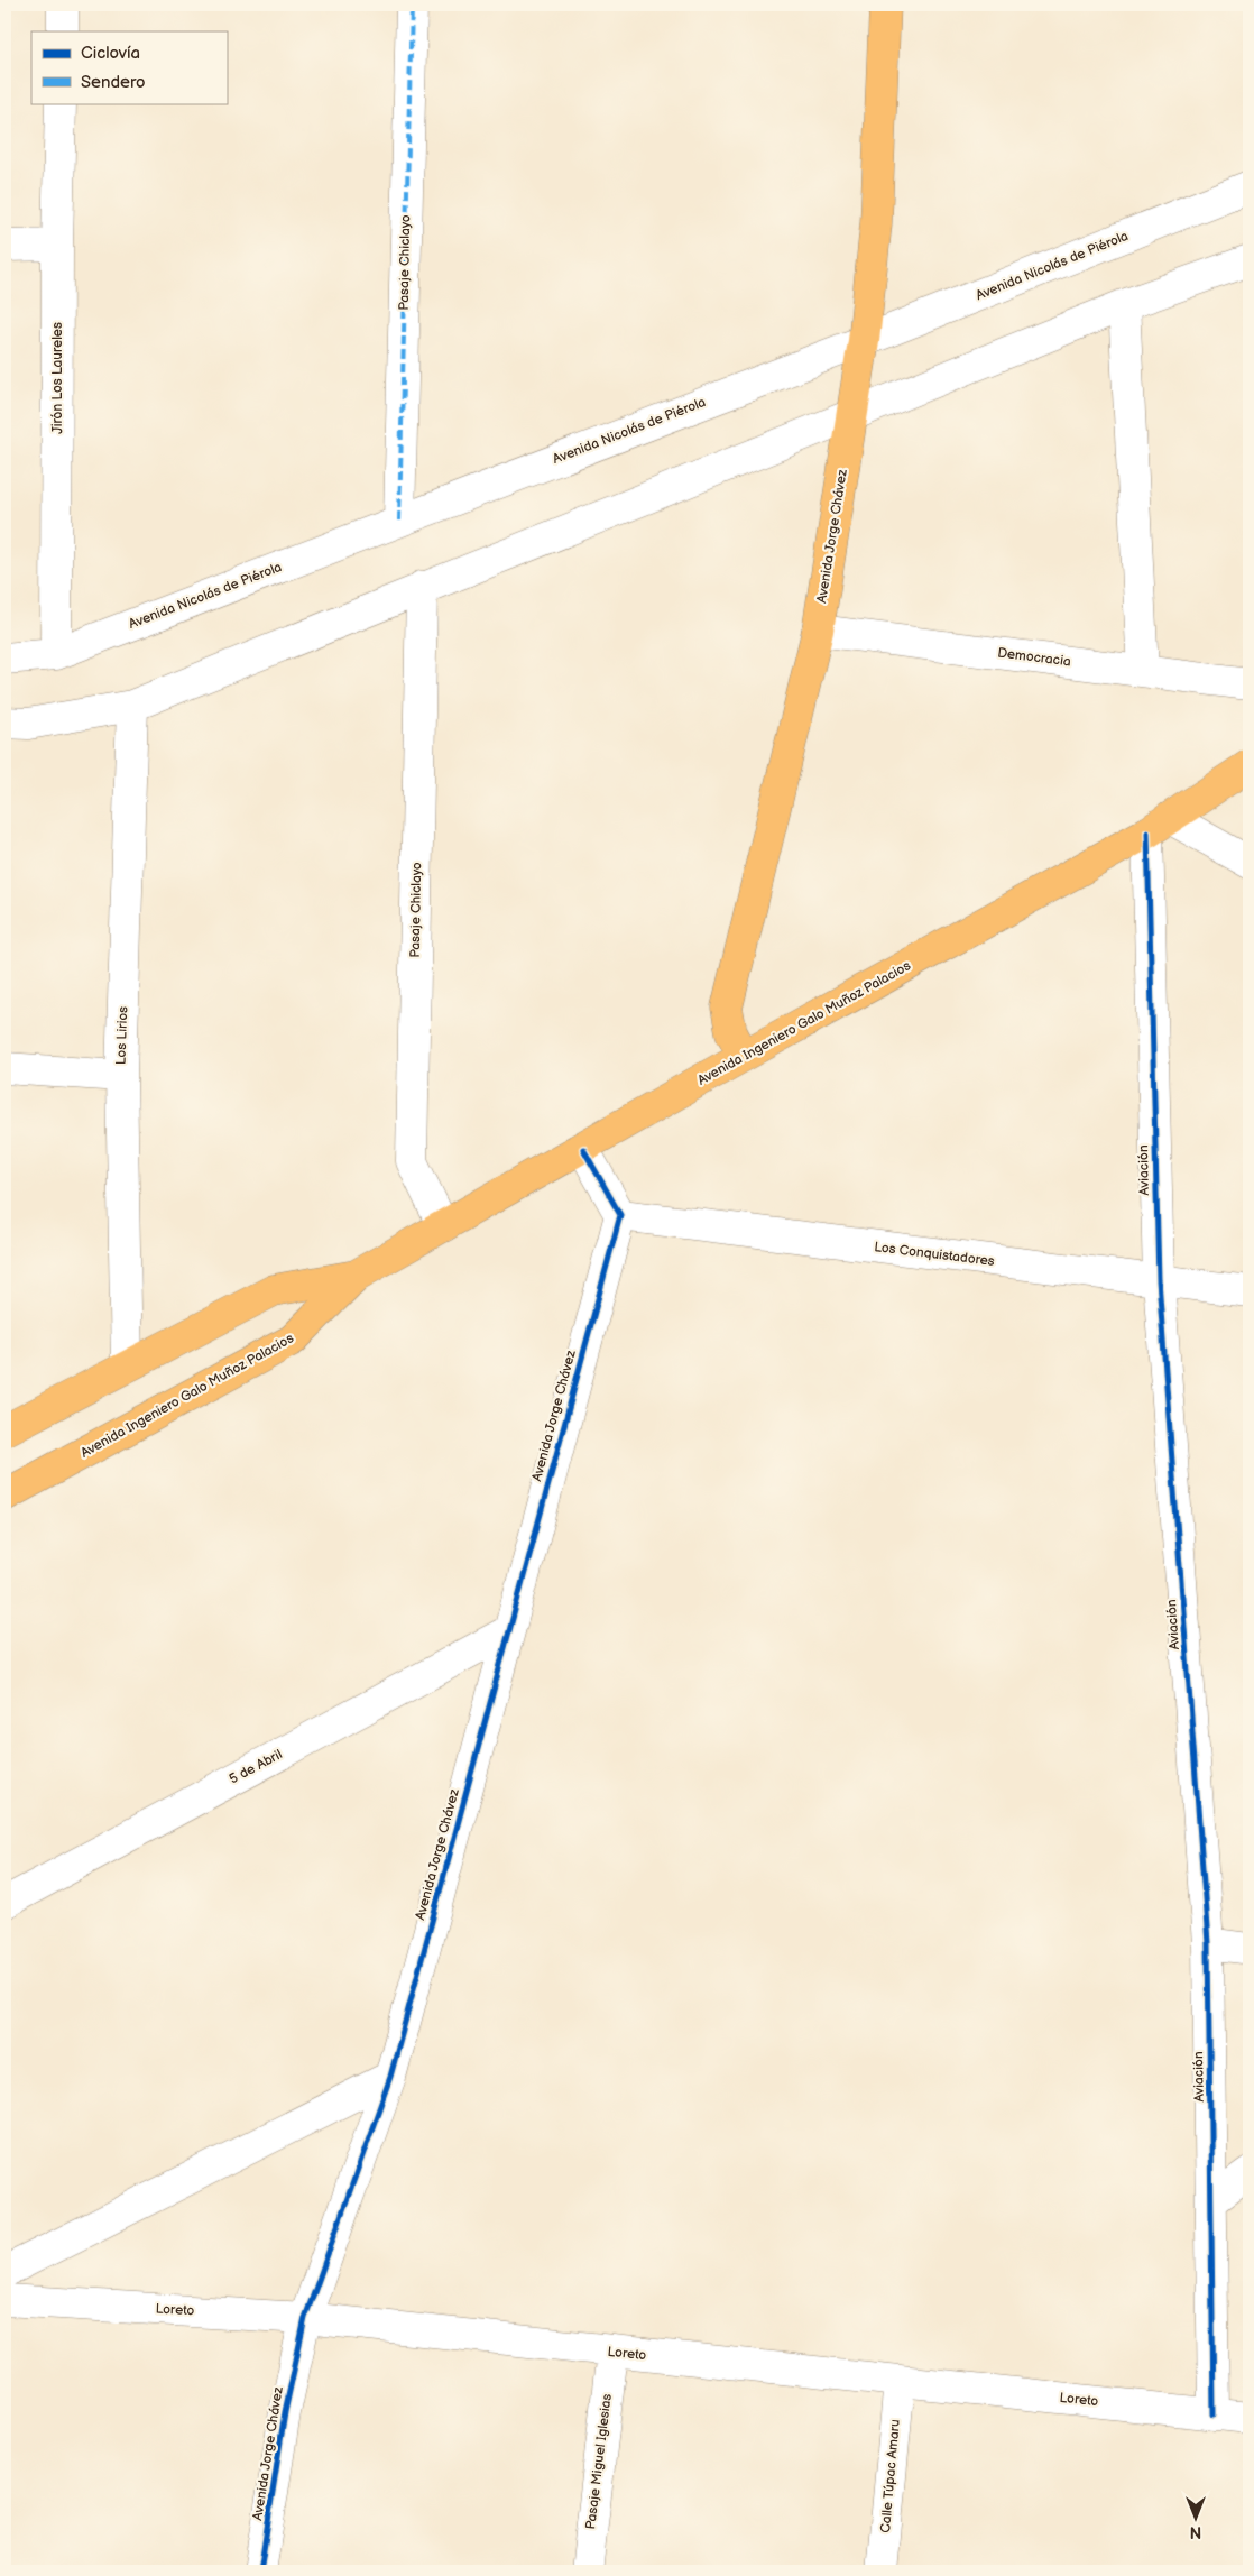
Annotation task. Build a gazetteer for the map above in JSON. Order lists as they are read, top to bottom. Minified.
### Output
{"streets":{"main road":["Avenida Jorge Chávez","Avenida Ingeniero Galo Muñoz Palacios"],"street":["Pasaje Chiclayo","Avenida Nicolás de Piérola","Jirón Los Laureles","Democracia","Los Lirios","Aviación","Los Conquistadores","5 de Abril","Loreto","Pasaje Miguel Iglesias","Calle Túpac Amaru"]},"crossings":[["Pasaje Chiclayo","Avenida Nicolás de Piérola"],["Pasaje Chiclayo","Avenida Ingeniero Galo Muñoz Palacios"],["Avenida Nicolás de Piérola","Jirón Los Laureles"],["Avenida Nicolás de Piérola","Avenida Jorge Chávez"],["Avenida Jorge Chávez","Democracia"],["Avenida Jorge Chávez","Avenida Ingeniero Galo Muñoz Palacios"],["Avenida Jorge Chávez","Los Conquistadores"],["Avenida Jorge Chávez","5 de Abril"],["Avenida Jorge Chávez","Loreto"],["Avenida Ingeniero Galo Muñoz Palacios","Los Lirios"],["Avenida Ingeniero Galo Muñoz Palacios","Aviación"],["Aviación","Los Conquistadores"],["Aviación","Loreto"],["Loreto","Pasaje Miguel Iglesias"],["Loreto","Calle Túpac Amaru"]],"legend":["Ciclovía","Sendero"],"north":"bottom"}
